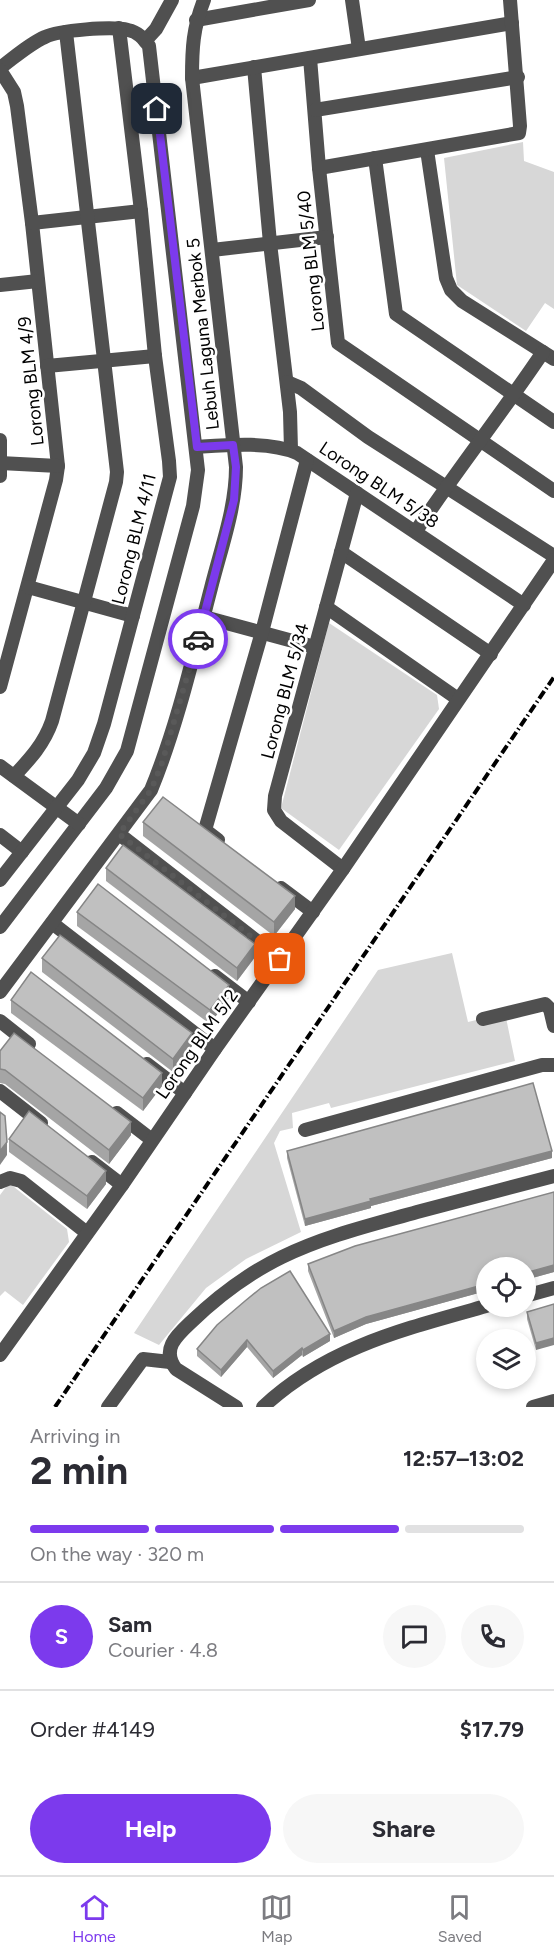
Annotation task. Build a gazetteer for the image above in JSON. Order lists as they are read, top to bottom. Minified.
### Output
{"streets":{"street":["Lorong BLM 5/40","Lebuh Laguna Merbok 5","Lorong BLM 4/9","Lorong BLM 5/38","Lorong BLM 4/11","Lorong BLM 5/34","Lorong BLM 5/2"]},"crossings":[["Lebuh Laguna Merbok 5","Lorong BLM 5/38"],["Lorong BLM 5/38","Lorong BLM 5/34"],["Lorong BLM 5/38","Lorong BLM 5/2"],["Lorong BLM 5/34","Lorong BLM 5/2"]],"page":{"heading":["2 min","Arriving in","12:57–13:02"],"panel":["Sam","Courier · 4.8","Order #4149","$17.79"],"bar":"On the way · 320 m","round":"S","buttons":["Help","Share"],"tabs":["Home","Map","Saved"]}}
